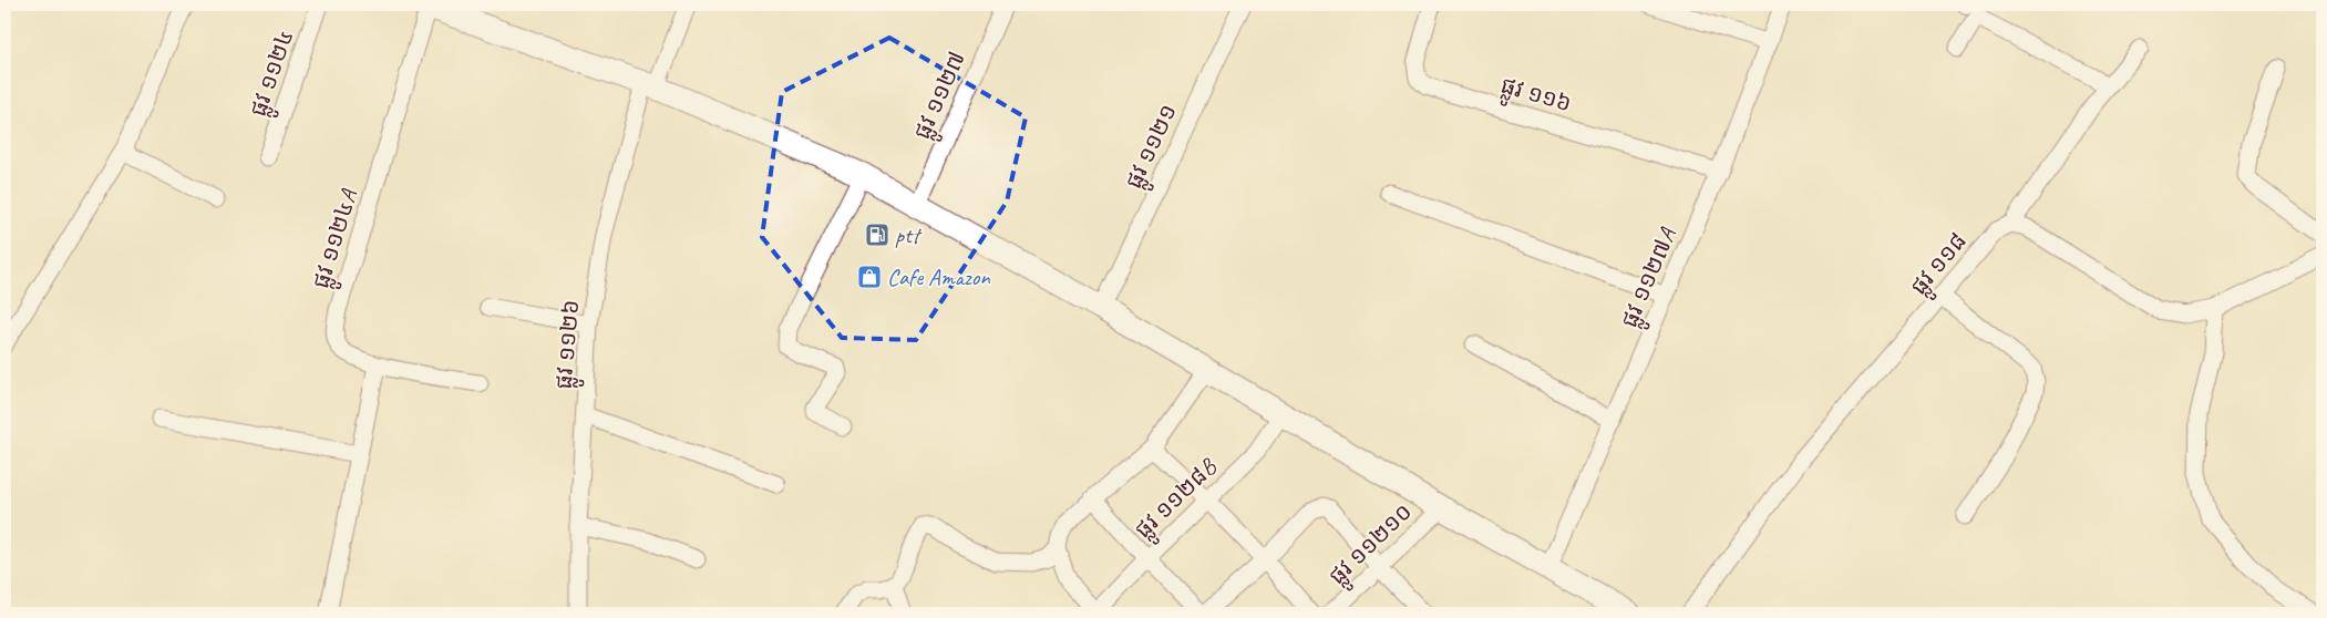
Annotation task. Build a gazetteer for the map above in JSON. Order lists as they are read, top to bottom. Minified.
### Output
{"streets":{"street":["ផ្លូវ ១១២៤","ផ្លូវ ១១៦","ផ្លូវ ១១២៧","ផ្លូវ ១១២១","ផ្លូវ ១១២៤A","ផ្លូវ ១១៨","ផ្លូវ ១១២៧A","ផ្លូវ ១១២៦","ផ្លូវ ១១២៨B","ផ្លូវ ១១២១០"]},"crossings":[["ផ្លូវ ១១៦","ផ្លូវ ១១២៧A"]],"places":{"fuel station":["ptt"],"shop":["Cafe Amazon"]}}
